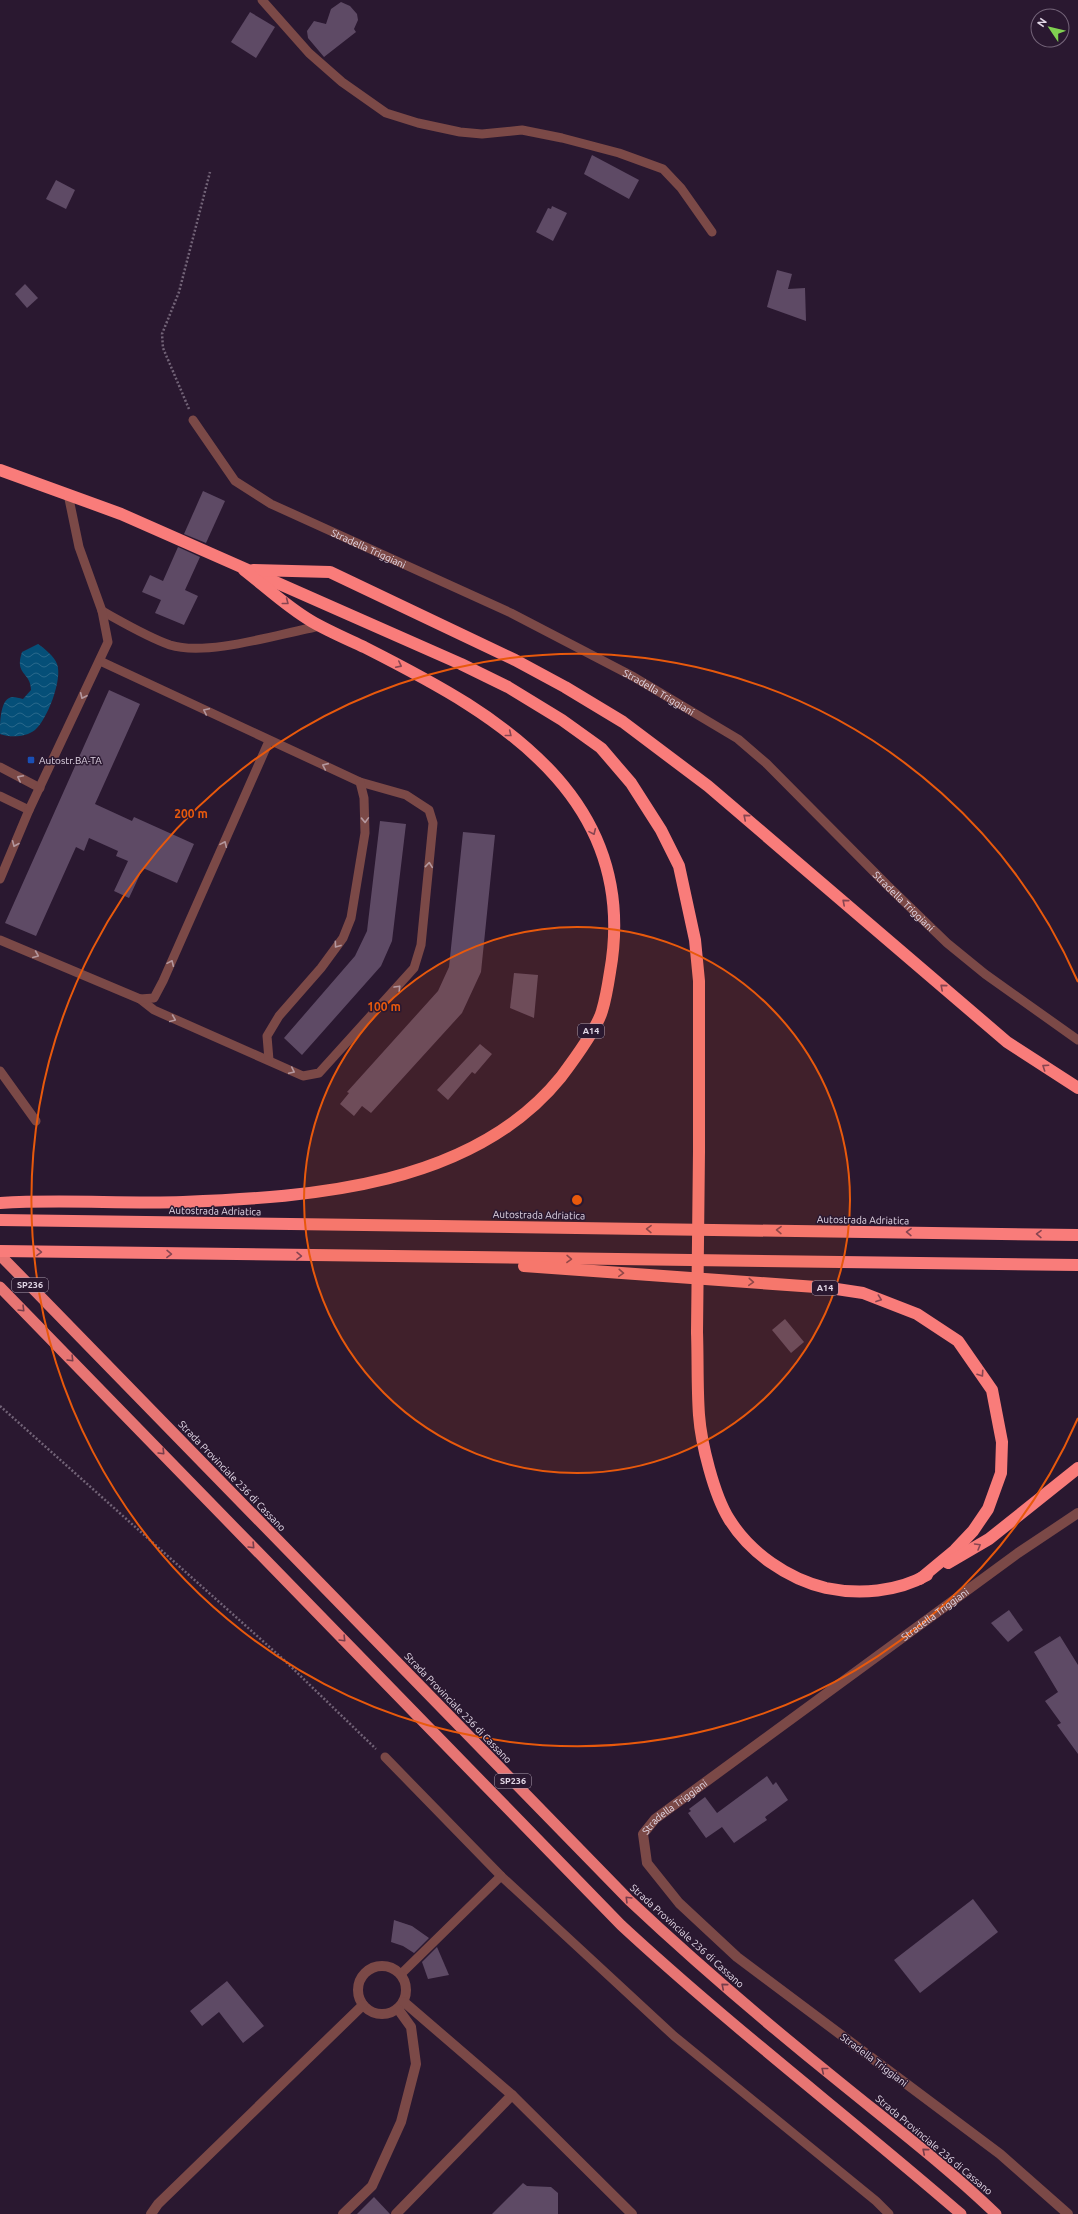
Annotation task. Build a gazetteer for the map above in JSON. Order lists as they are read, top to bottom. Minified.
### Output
{"streets":{"highway":["A14","Autostrada Adriatica","SP236","Strada Provinciale 236 di Cassano"],"street":["Stradella Triggiani"]},"places":{"transit":["Autostr.BA-TA"]},"north":"top left","rings":["200 m","100 m"]}
